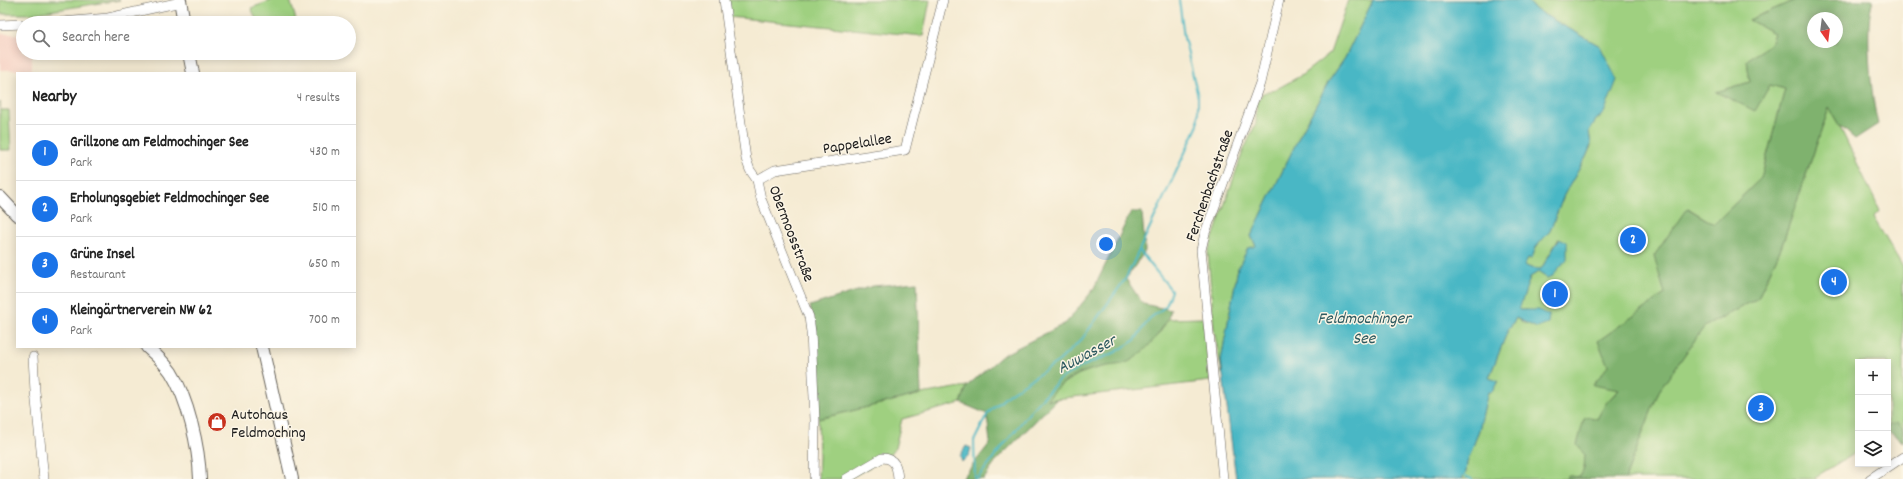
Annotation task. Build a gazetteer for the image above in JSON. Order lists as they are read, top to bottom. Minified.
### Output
{"streets":{"street":["Pappelallee","Ferchenbachstraße","Obermoosstraße"]},"crossings":[["Pappelallee","Obermoosstraße"]],"water":["Feldmochinger See","Auwasser"],"places":{"shop":["Autohaus Feldmoching"]},"north":"bottom","page":{"search":"Search here","heading":["Nearby","4 results"],"list":[{"mark":"1","name":"Grillzone am Feldmochinger See","note":"Park","value":"430 m"},{"mark":"2","name":"Erholungsgebiet Feldmochinger See","note":"Park","value":"510 m"},{"mark":"3","name":"Grüne Insel","note":"Restaurant","value":"650 m"},{"mark":"4","name":"Kleingärtnerverein NW 62","note":"Park","value":"700 m"}],"pins":["2","4","1","3"],"map_buttons":["+","−"]}}
